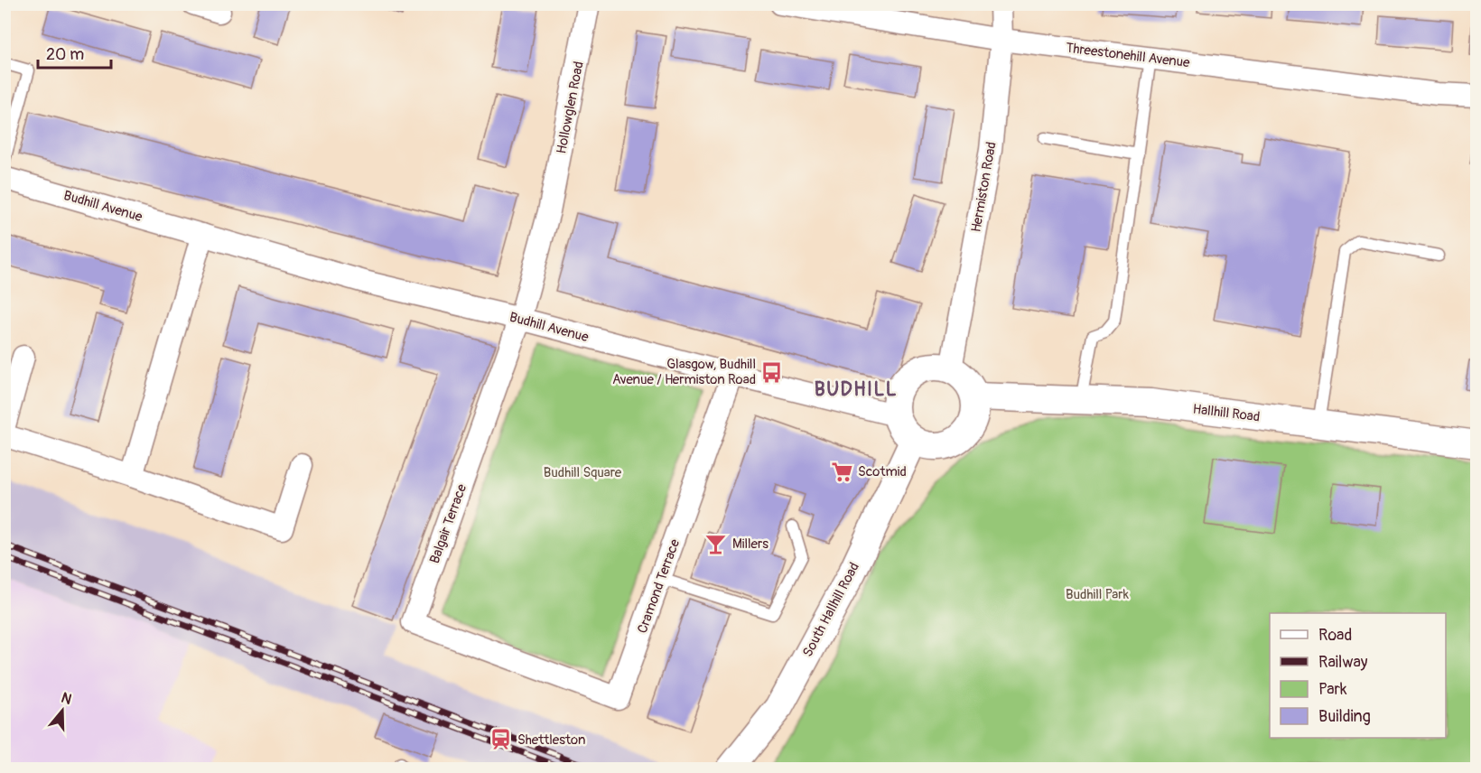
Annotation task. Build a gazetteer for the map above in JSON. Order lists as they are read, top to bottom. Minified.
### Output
{"streets":{"street":["Threestonehill Avenue","Hollowglen Road","Hermiston Road","Budhill Avenue","Hallhill Road","Balgair Terrace","Cramond Terrace","South Hallhill Road"]},"crossings":[["Threestonehill Avenue","Hermiston Road"],["Hollowglen Road","Budhill Avenue"],["Hollowglen Road","Balgair Terrace"],["Hermiston Road","Budhill Avenue"],["Hermiston Road","Hallhill Road"],["Hermiston Road","South Hallhill Road"],["Budhill Avenue","Hallhill Road"],["Budhill Avenue","Balgair Terrace"],["Budhill Avenue","Cramond Terrace"],["Budhill Avenue","South Hallhill Road"],["Hallhill Road","South Hallhill Road"],["Balgair Terrace","Cramond Terrace"]],"districts":["BUDHILL"],"parks":["Budhill Square","Budhill Park"],"places":{"bus stop":["Glasgow, Budhill Avenue / Hermiston Road"],"supermarket":["Scotmid"],"bar":["Millers"],"station":["Shettleston"]},"legend":["Road","Railway","Park","Building"],"scale_bar":"20 m","north":"top"}
